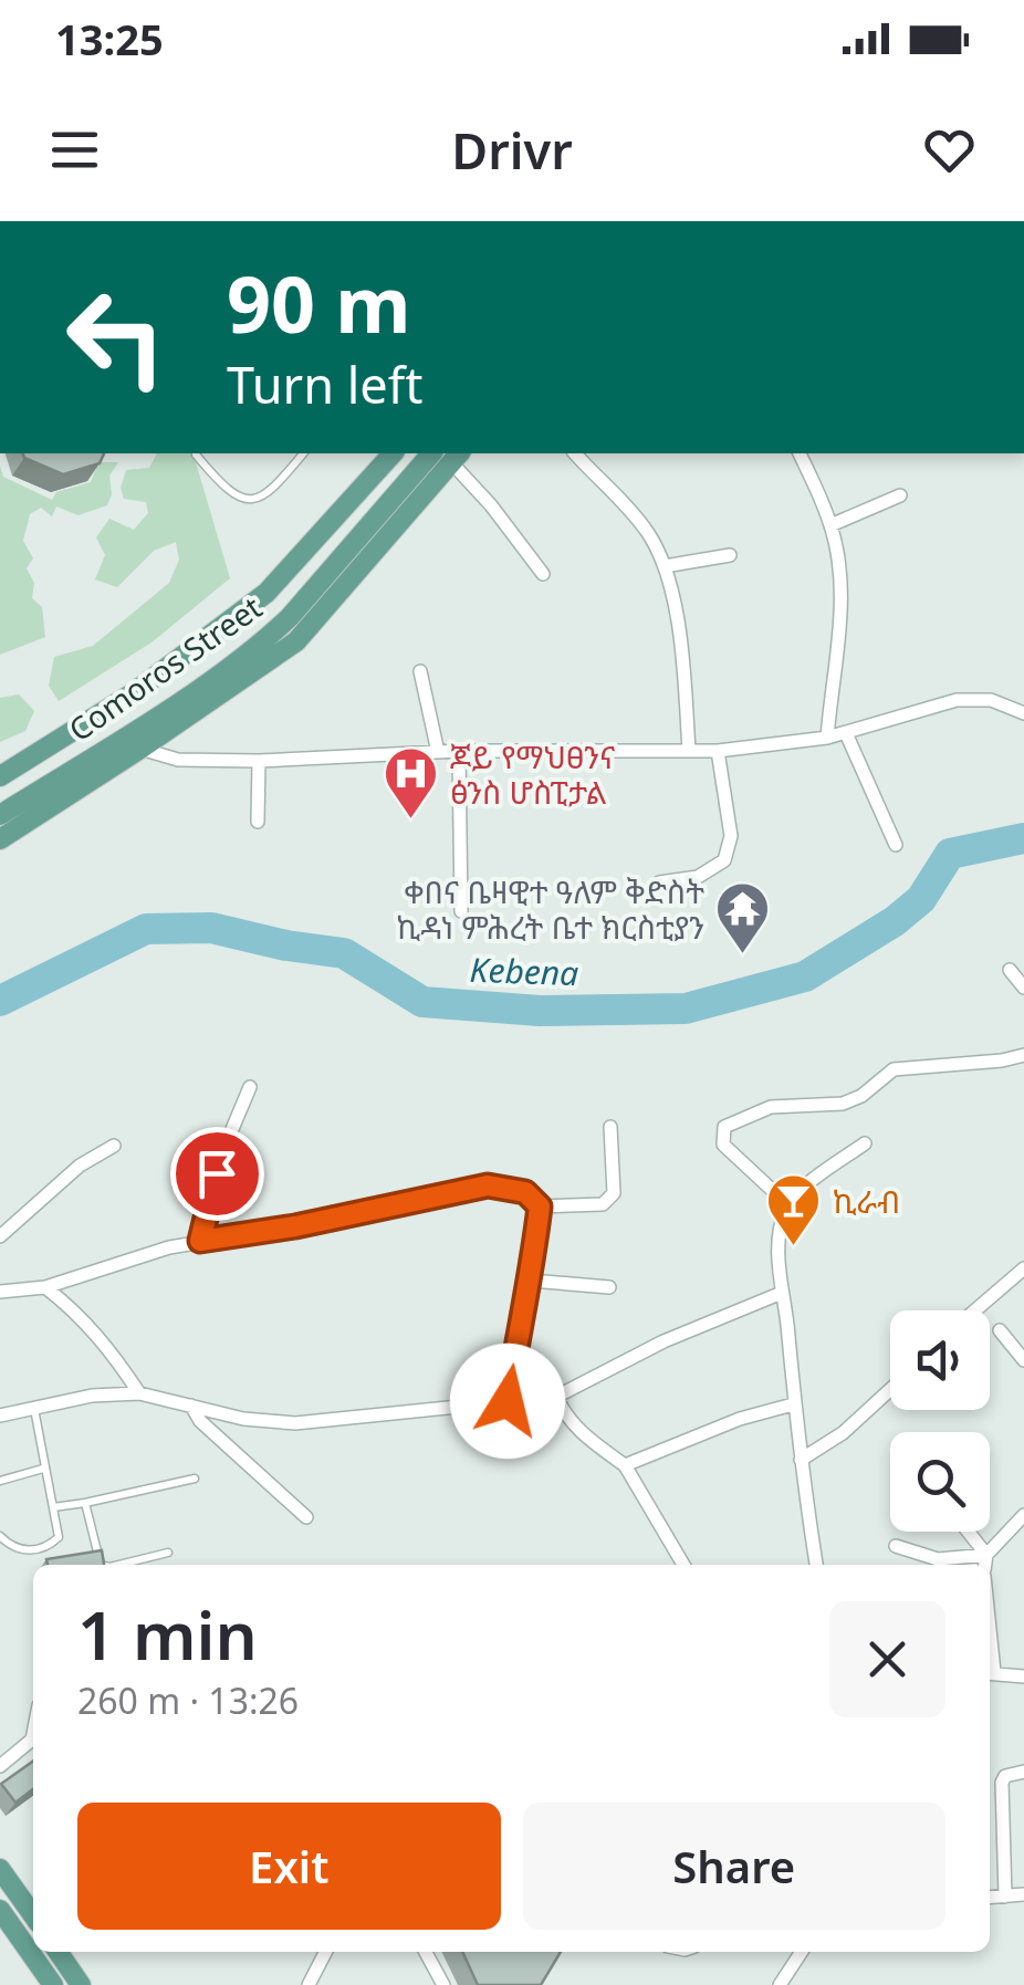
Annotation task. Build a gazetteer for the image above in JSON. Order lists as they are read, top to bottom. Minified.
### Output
{"streets":{"main road":["Comoros Street"]},"water":["Kebena"],"places":{"hospital":["ጆይ የማህፀንና ፅንስ ሆስፒታል"],"temple":["ቀበና ቤዛዊተ ዓለም ቅድስት ኪዳነ ምሕረት ቤተ ክርስቲያን"],"bar":["ኪራብ"]},"page":{"status":"13:25","header":"Drivr","turn":["90 m","Turn left"],"heading":["1 min","260 m · 13:26"],"buttons":["Exit","Share"]}}
